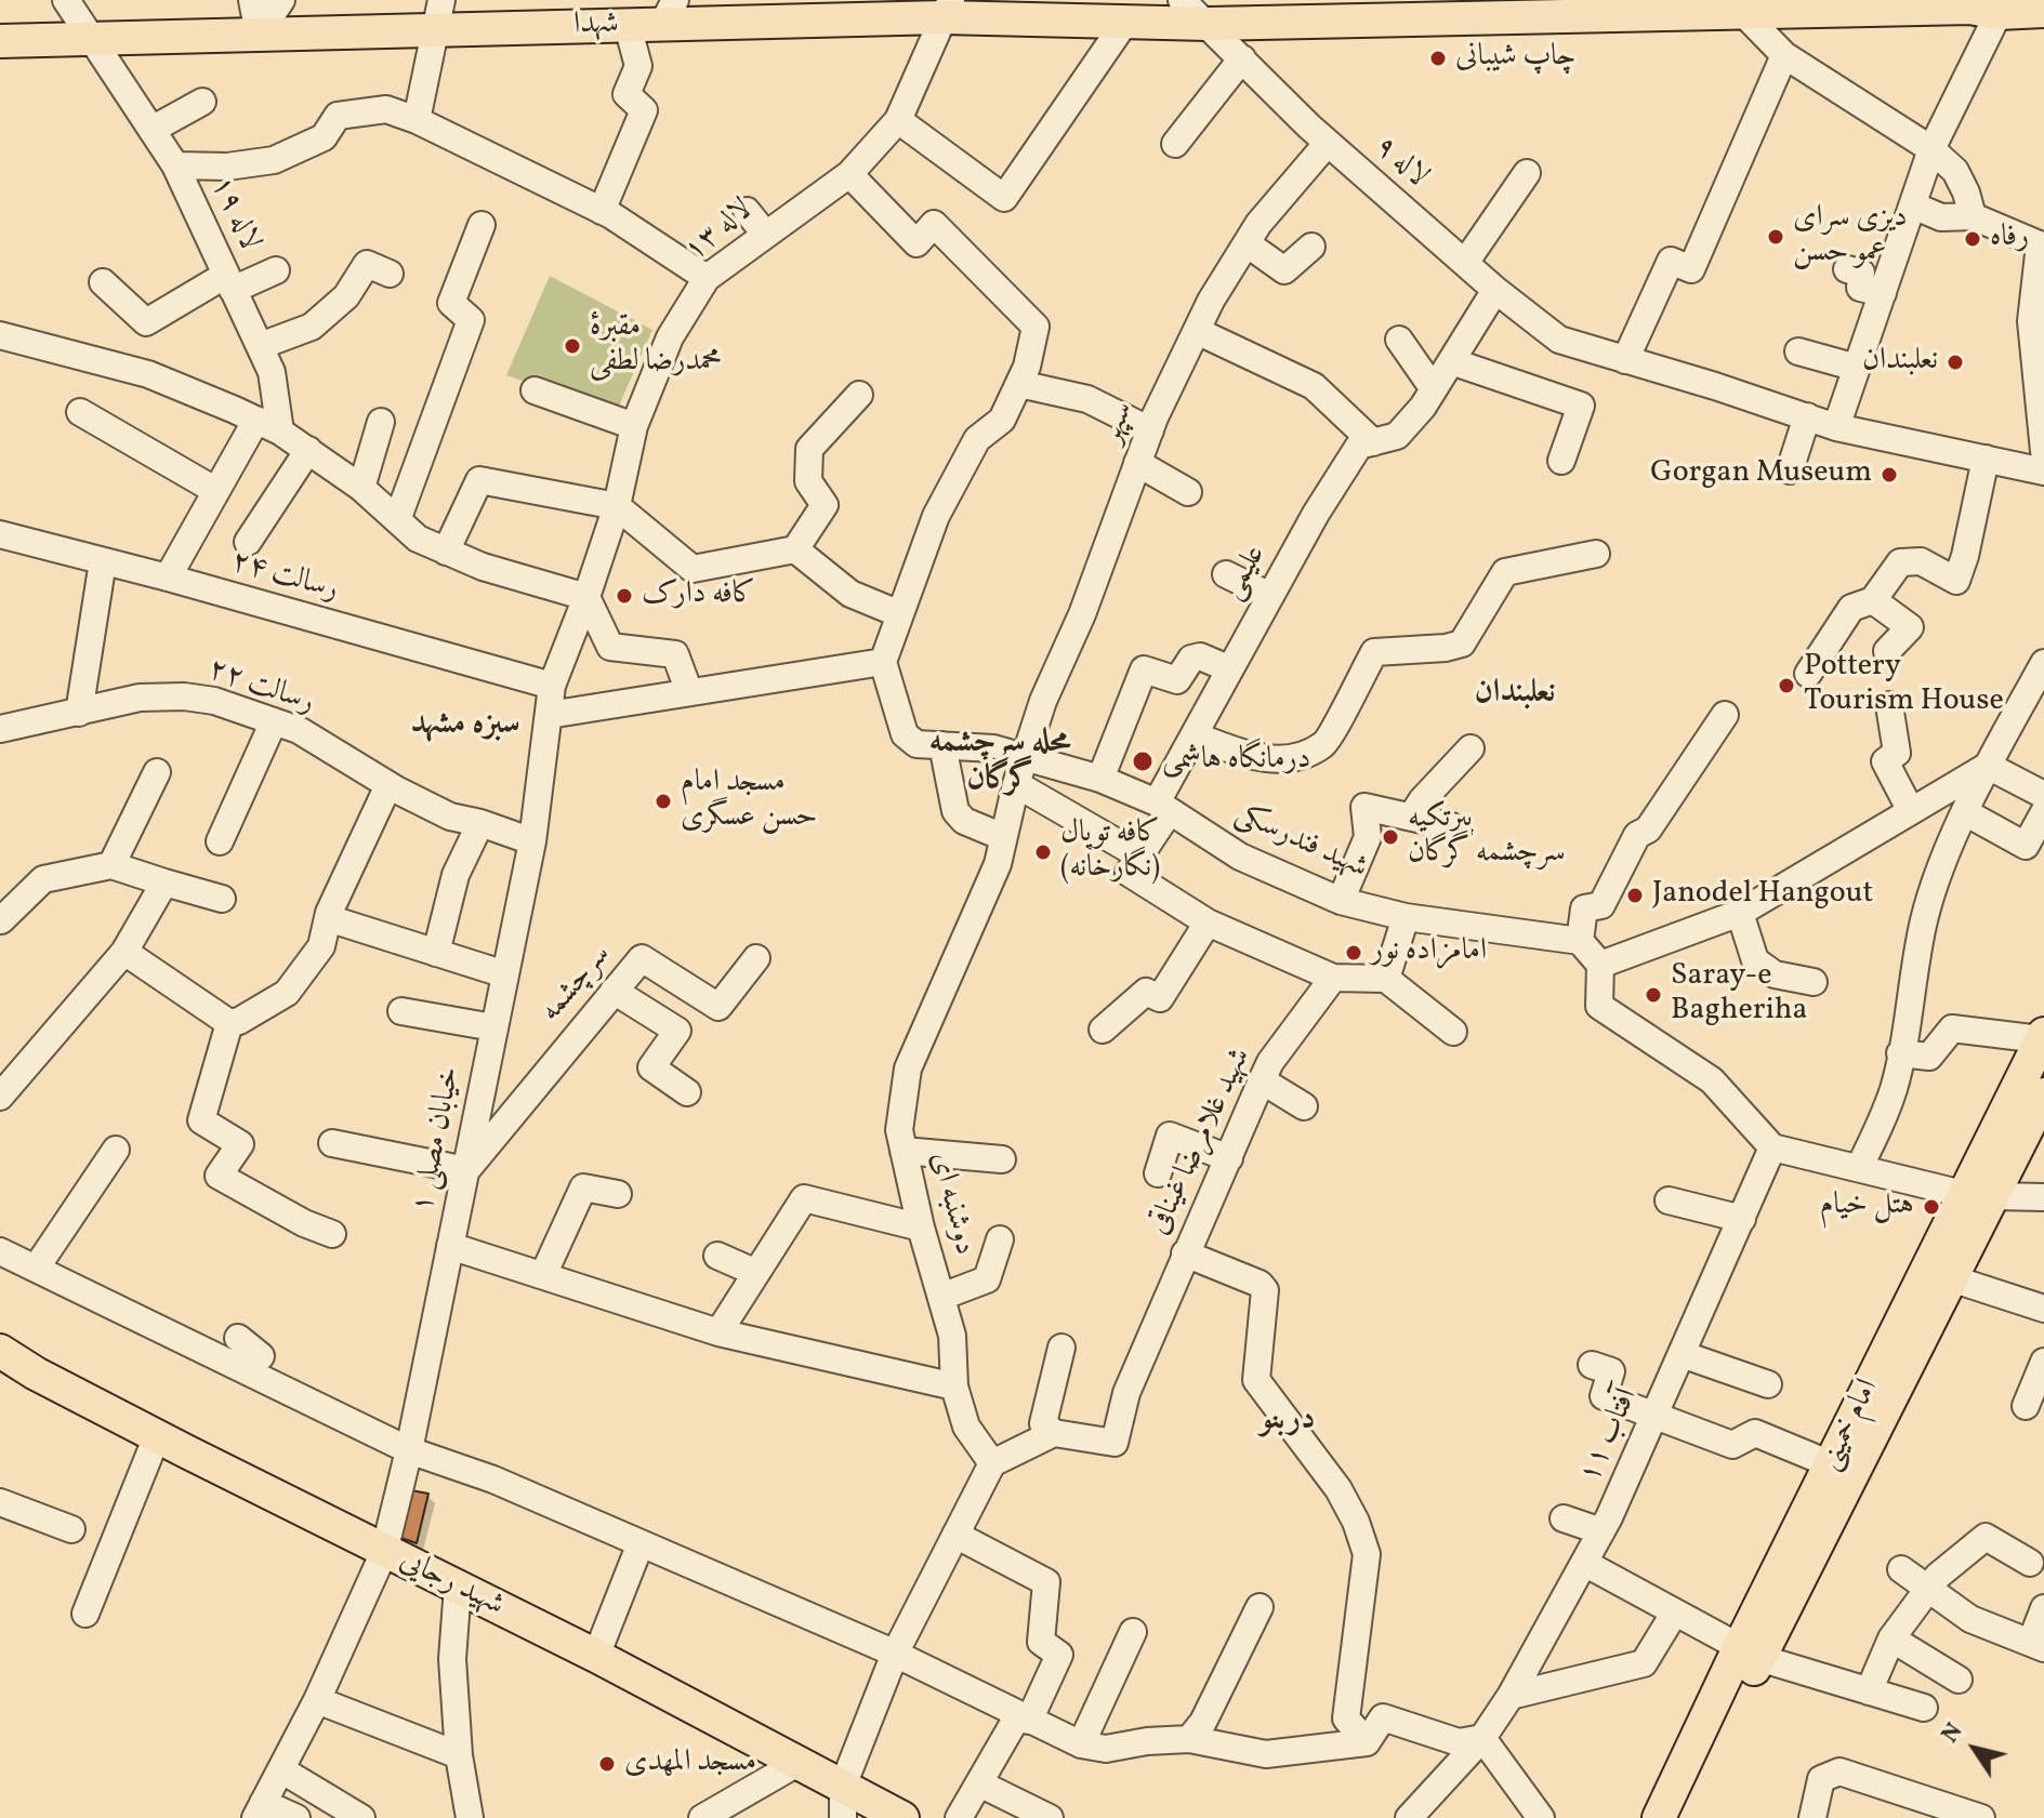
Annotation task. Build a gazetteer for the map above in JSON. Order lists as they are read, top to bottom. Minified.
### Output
{"streets":{"main road":["شهدا","امام خمینی","شهید رجایی"],"street":["۹ لاله","۱۹ لاله","لاله ۱۳","سپهر","علیمی","۲۴ رسالت","۲۲ رسالت","شهید فندرسکی","سرچشمه","خیابان مصلی ۱","شهید غلامرضا غیناقی","دوشنبه ای","آفتاب ۱۱"]},"crossings":[["شهدا","۹ لاله"],["شهدا","۱۹ لاله"],["شهدا","لاله ۱۳"],["۹ لاله","سپهر"],["۹ لاله","علیمی"],["لاله ۱۳","۲۴ رسالت"],["لاله ۱۳","خیابان مصلی ۱"],["سپهر","شهید فندرسکی"],["سپهر","دوشنبه ای"],["علیمی","شهید فندرسکی"],["۲۲ رسالت","خیابان مصلی ۱"],["شهید فندرسکی","دوشنبه ای"],["سرچشمه","خیابان مصلی ۱"],["خیابان مصلی ۱","شهید رجایی"]],"districts":["نعلبندان","سبزه مشهد","محله سرچشمه گرگان","دربنو"],"places":["چاپ شیبانی","دیزی سرای عمو حسن","رفاه","مقبرهٔ محمدرضا لطفی","نعلبندان","Gorgan Museum","کافه دارک","Pottery Tourism House","درمانگاه هاشمی","مسجد امام حسن عسگری","پیرتکیه سرچشمه گرگان","کافه توپال (نگارخانه)","Janodel Hangout","امامزاده نور","Saray-e Bagheriha","هتل خیام","مسجد المهدی"],"north":"top left"}
